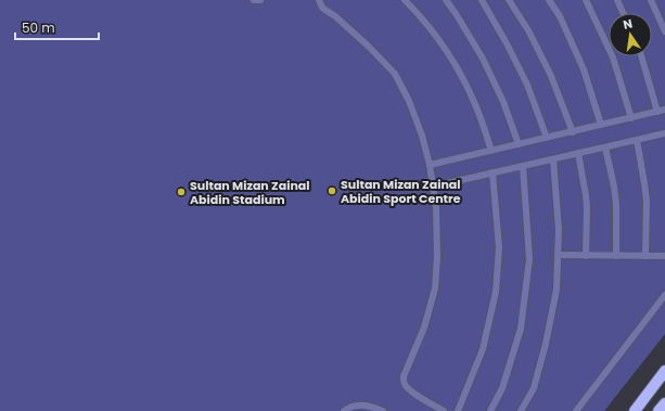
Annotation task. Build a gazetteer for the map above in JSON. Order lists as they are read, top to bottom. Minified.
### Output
{"places":["Sultan Mizan Zainal Abidin Sport Centre","Sultan Mizan Zainal Abidin Stadium"],"scale_bar":"50 m","north":"top"}
